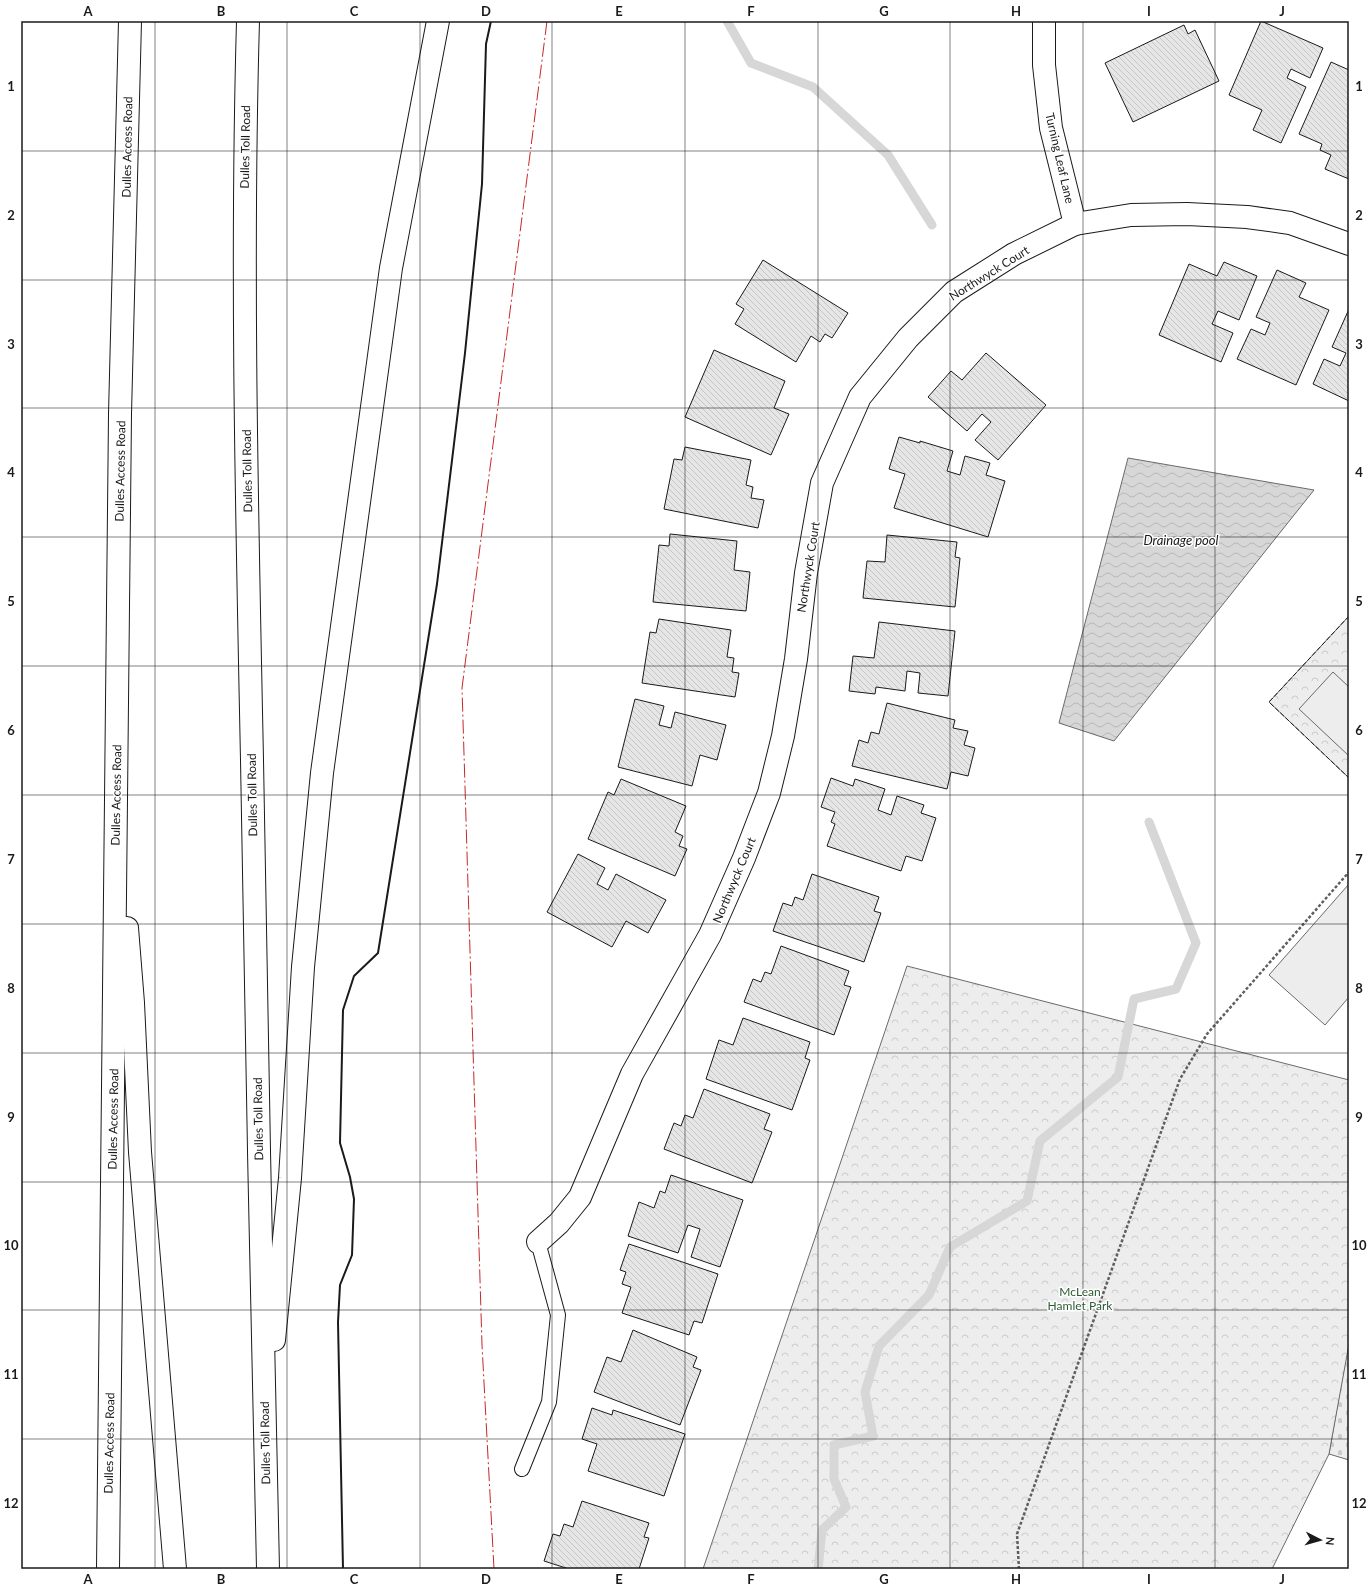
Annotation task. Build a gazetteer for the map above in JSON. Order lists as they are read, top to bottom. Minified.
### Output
{"streets":{"main road":["Dulles Access Road","Dulles Toll Road","Turning Leaf Lane","Northwyck Court"]},"crossings":[["Turning Leaf Lane","Northwyck Court"]],"water":["Drainage pool"],"parks":["McLean Hamlet Park"],"north":"right","grid":{"columns":["A","B","C","D","E","F","G","H","I","J"],"rows":["1","2","3","4","5","6","7","8","9","10","11","12"]}}
